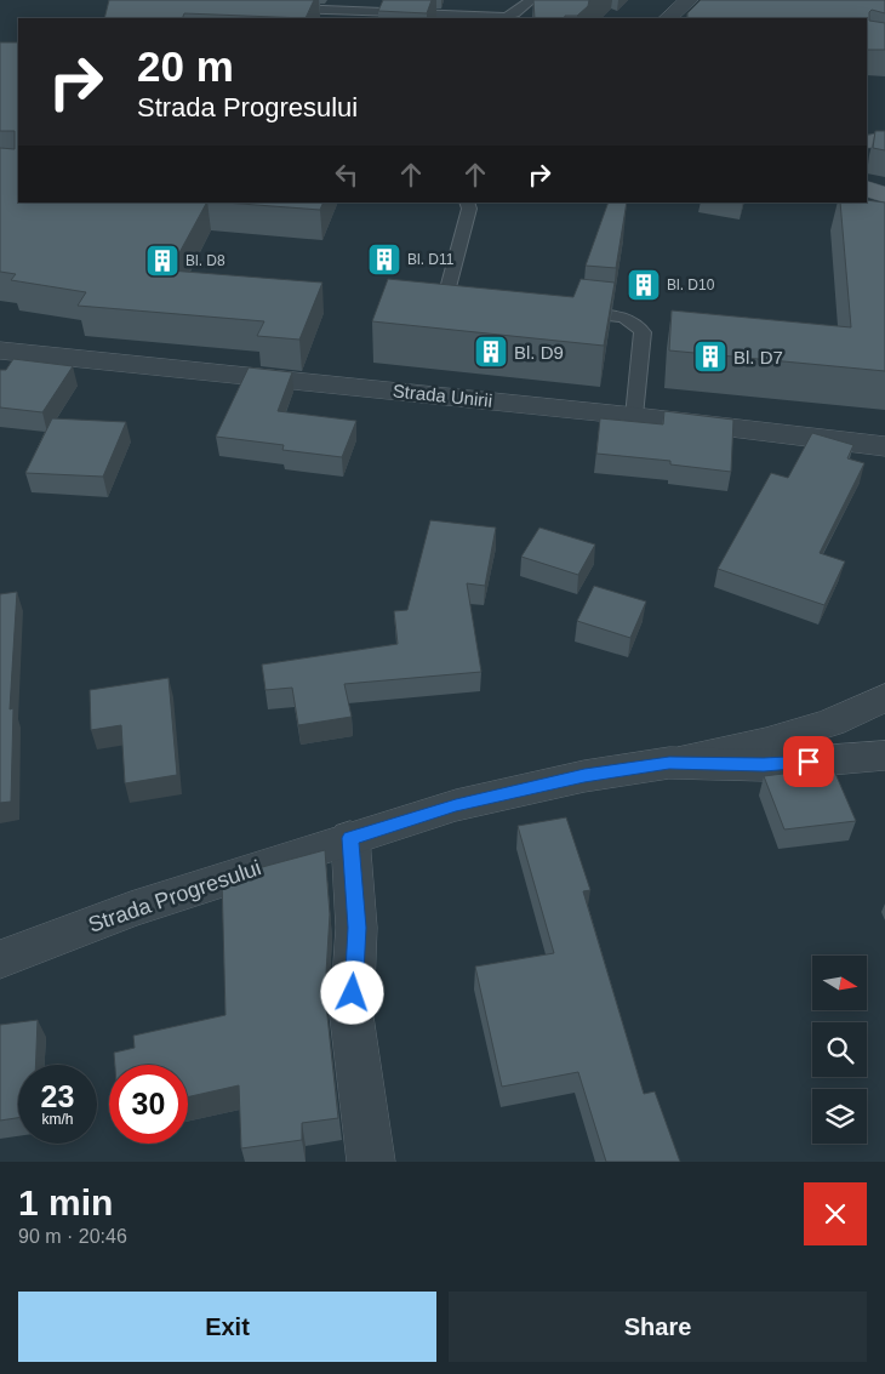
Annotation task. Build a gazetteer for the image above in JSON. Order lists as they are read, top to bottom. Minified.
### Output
{"streets":{"street":["Strada Unirii","Strada Progresului"]},"places":{"building":["Bl. D11","Bl. D8","Bl. D10","Bl. D9","Bl. D7"]},"north":"right","page":{"turn":["20 m","Strada Progresului"],"speed":"23 km/h","limit":"30","heading":["1 min","90 m · 20:46"],"buttons":["Exit","Share"]}}
